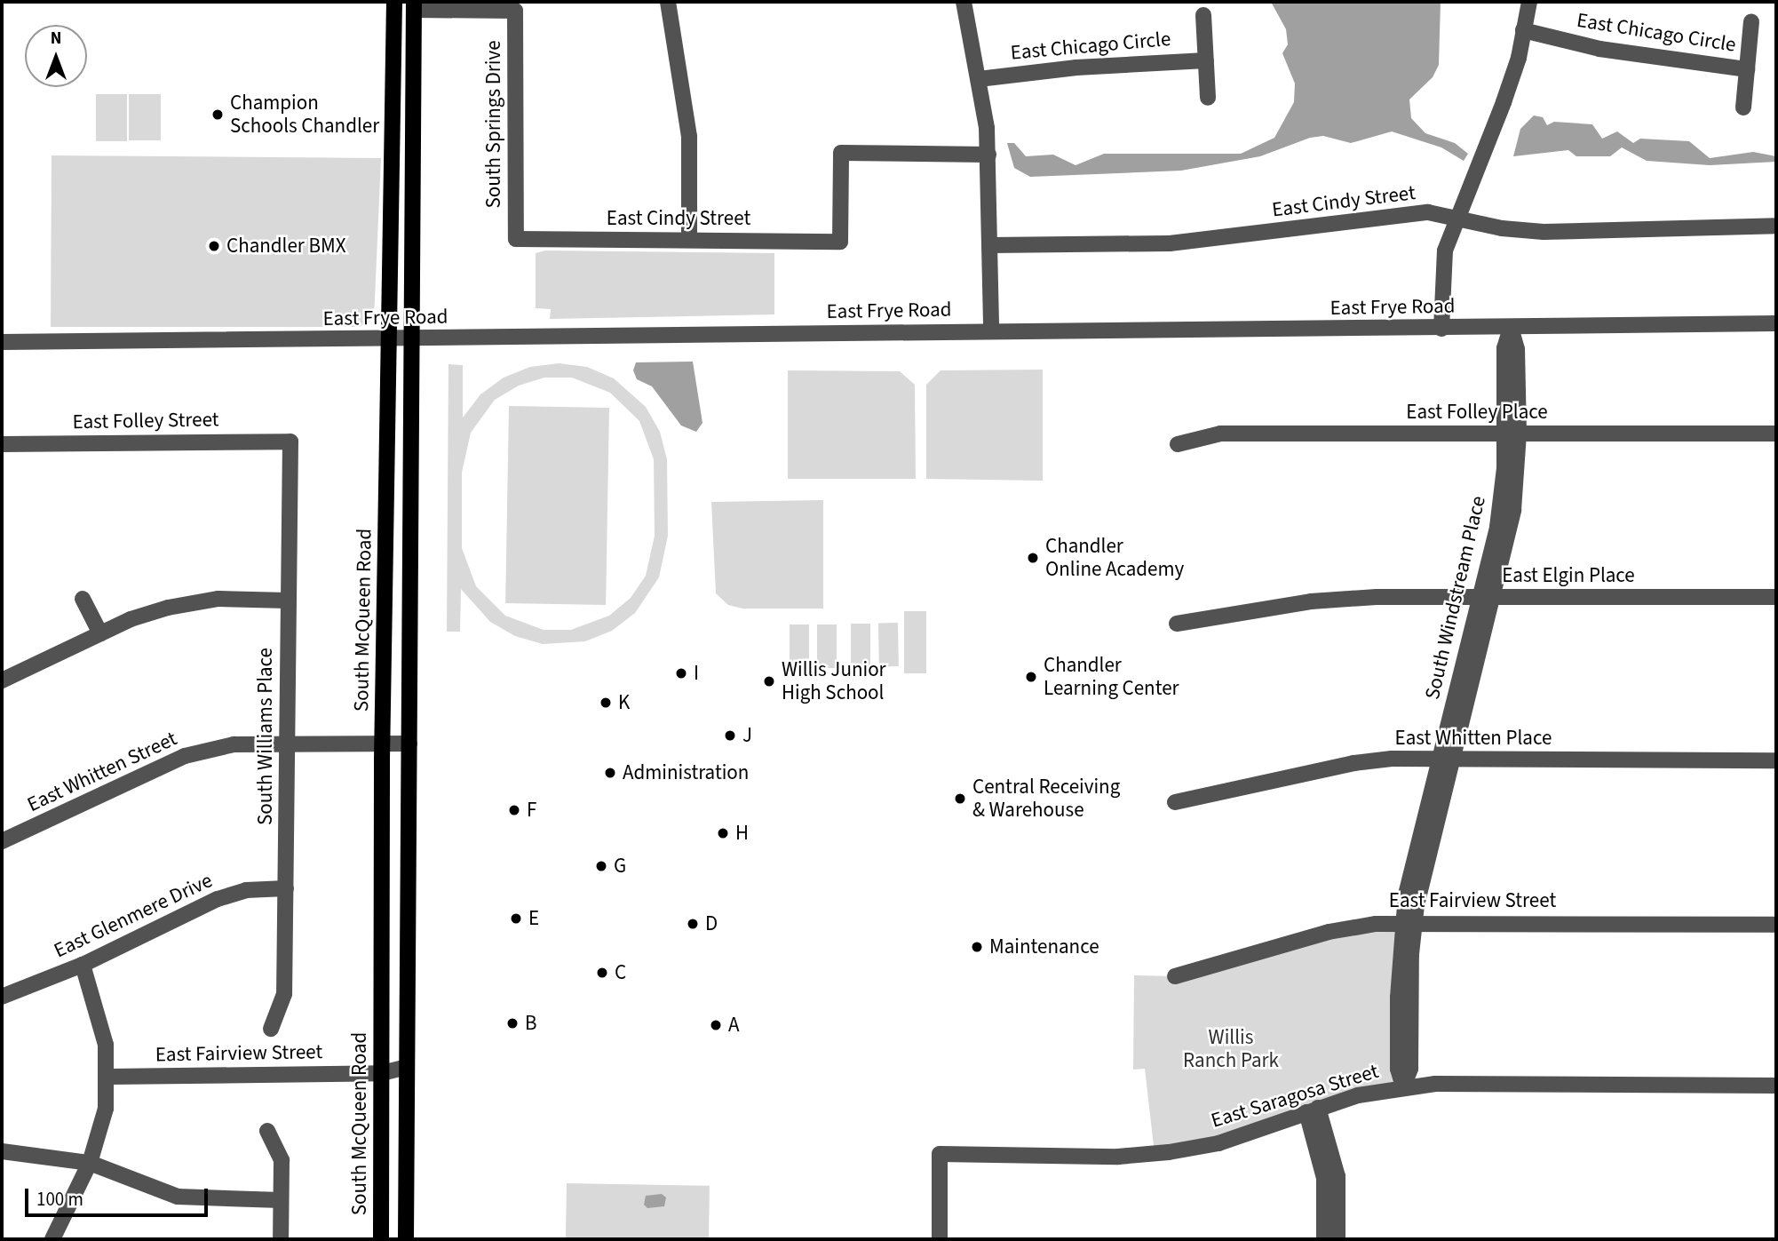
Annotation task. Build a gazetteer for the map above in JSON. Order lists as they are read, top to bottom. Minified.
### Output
{"streets":{"main road":["South McQueen Road"],"street":["East Chicago Circle","South Springs Drive","East Cindy Street","East Frye Road","East Folley Place","East Folley Street","East Elgin Place","South Windstream Place","South Williams Place","East Whitten Place","East Whitten Street","East Fairview Street","East Glenmere Drive","East Saragosa Street"]},"crossings":[["South Springs Drive","East Cindy Street"],["East Frye Road","South Windstream Place"],["East Frye Road","South McQueen Road"],["East Folley Place","South Windstream Place"],["East Folley Street","South Williams Place"],["East Elgin Place","South Windstream Place"],["South Windstream Place","East Whitten Place"],["South Windstream Place","East Fairview Street"],["South Windstream Place","East Saragosa Street"],["South McQueen Road","East Whitten Street"],["South McQueen Road","East Fairview Street"],["South Williams Place","East Whitten Street"],["South Williams Place","East Glenmere Drive"]],"parks":["Willis Ranch Park"],"places":["Champion Schools Chandler","Chandler BMX","Chandler Online Academy","I","Chandler Learning Center","Willis Junior High School","K","J","Administration","Central Receiving & Warehouse","F","H","G","E","D","Maintenance","C","B","A"],"scale_bar":"100 m","north":"top"}
